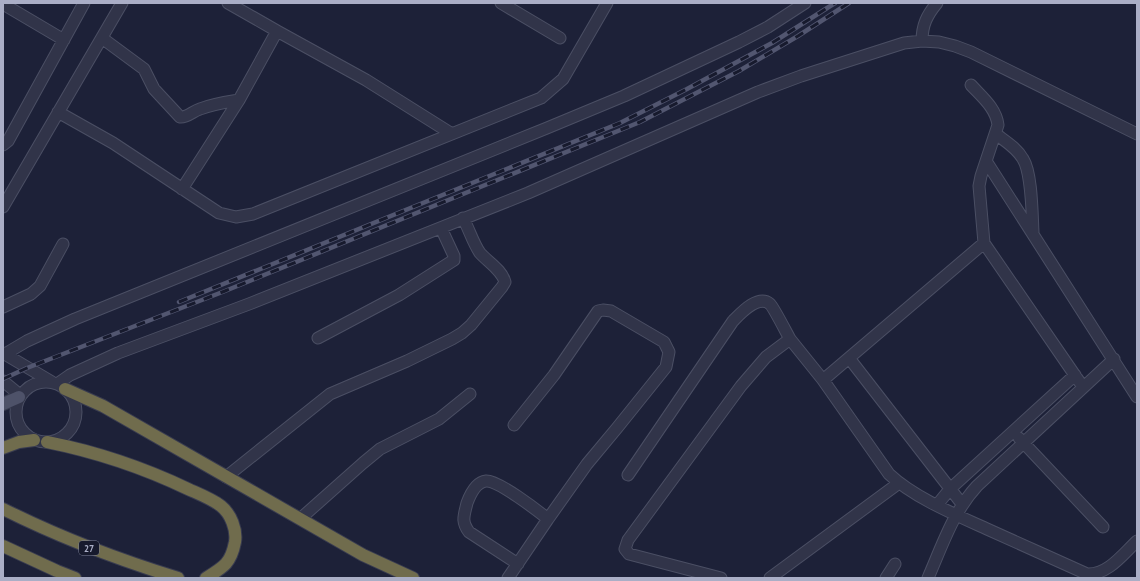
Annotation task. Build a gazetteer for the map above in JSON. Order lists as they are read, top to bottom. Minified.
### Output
{"streets":{"highway":["27"]}}
